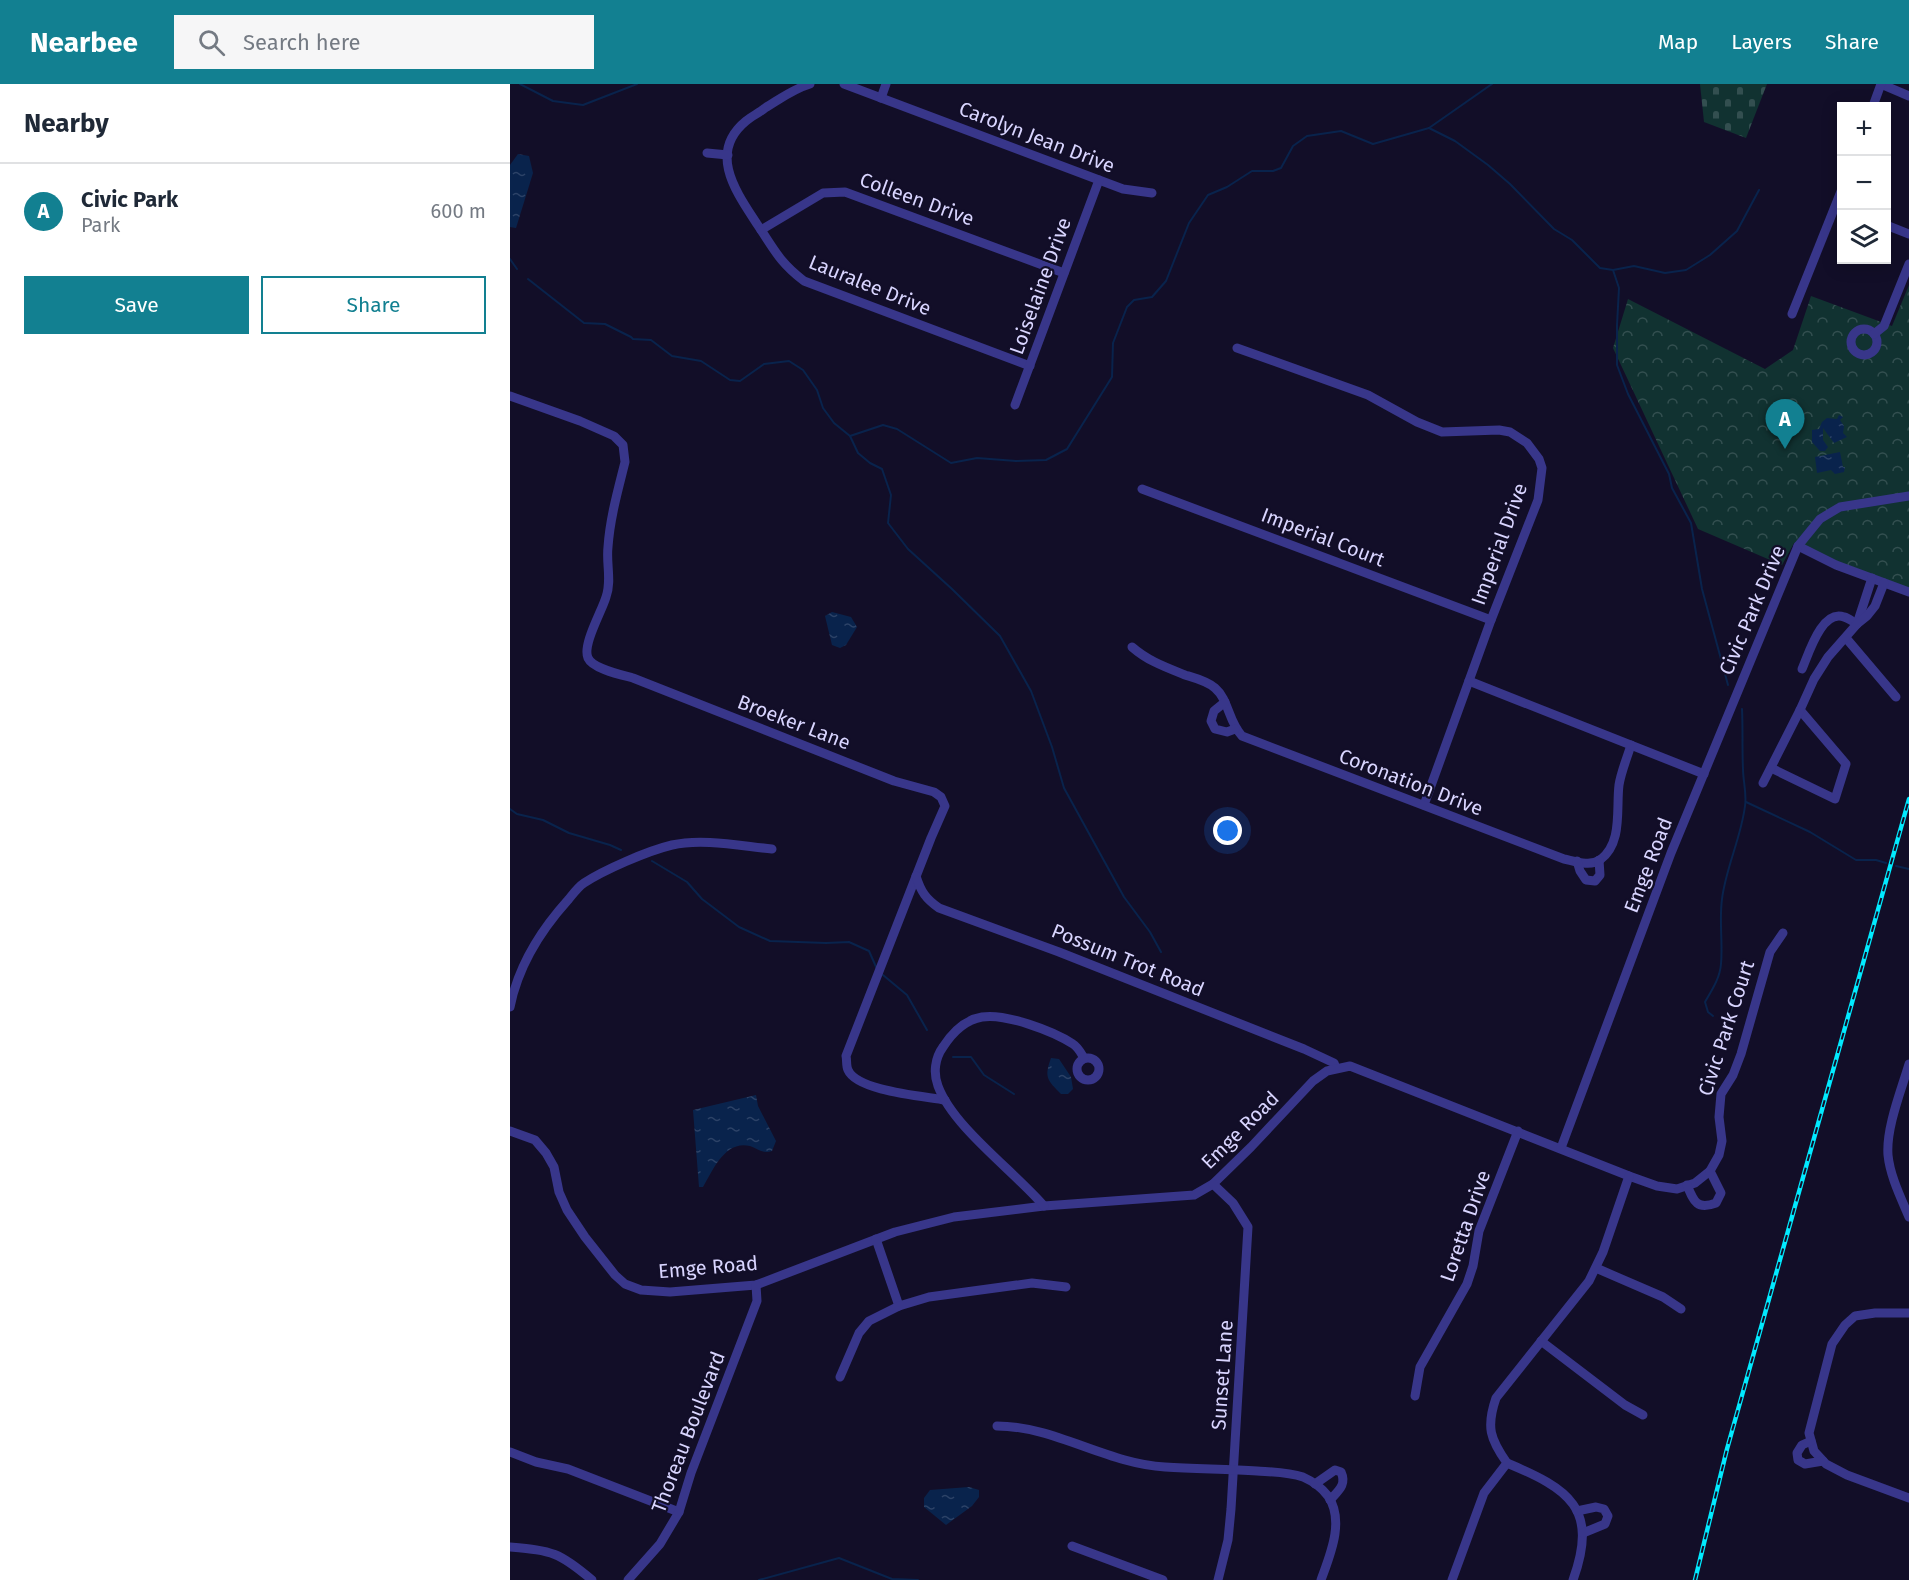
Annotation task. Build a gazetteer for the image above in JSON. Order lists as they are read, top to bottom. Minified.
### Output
{"streets":{"street":["Carolyn Jean Drive","Colleen Drive","Lauralee Drive","Loiselaine Drive","Imperial Court","Imperial Drive","Civic Park Drive","Broeker Lane","Coronation Drive","Emge Road","Possum Trot Road","Civic Park Court","Loretta Drive","Sunset Lane","Thoreau Boulevard"]},"crossings":[["Carolyn Jean Drive","Loiselaine Drive"],["Colleen Drive","Lauralee Drive"],["Colleen Drive","Loiselaine Drive"],["Lauralee Drive","Loiselaine Drive"],["Imperial Court","Imperial Drive"],["Imperial Drive","Coronation Drive"],["Civic Park Drive","Emge Road"],["Broeker Lane","Possum Trot Road"],["Emge Road","Possum Trot Road"],["Emge Road","Sunset Lane"],["Emge Road","Thoreau Boulevard"]],"page":{"header":"Nearbee","search":"Search here","nav":["Map","Layers","Share"],"heading":"Nearby","map_buttons":["+","−"],"list":[{"mark":"A","name":"Civic Park","note":"Park","value":"600 m"}],"buttons":["Save","Share"],"pins":"A"}}
